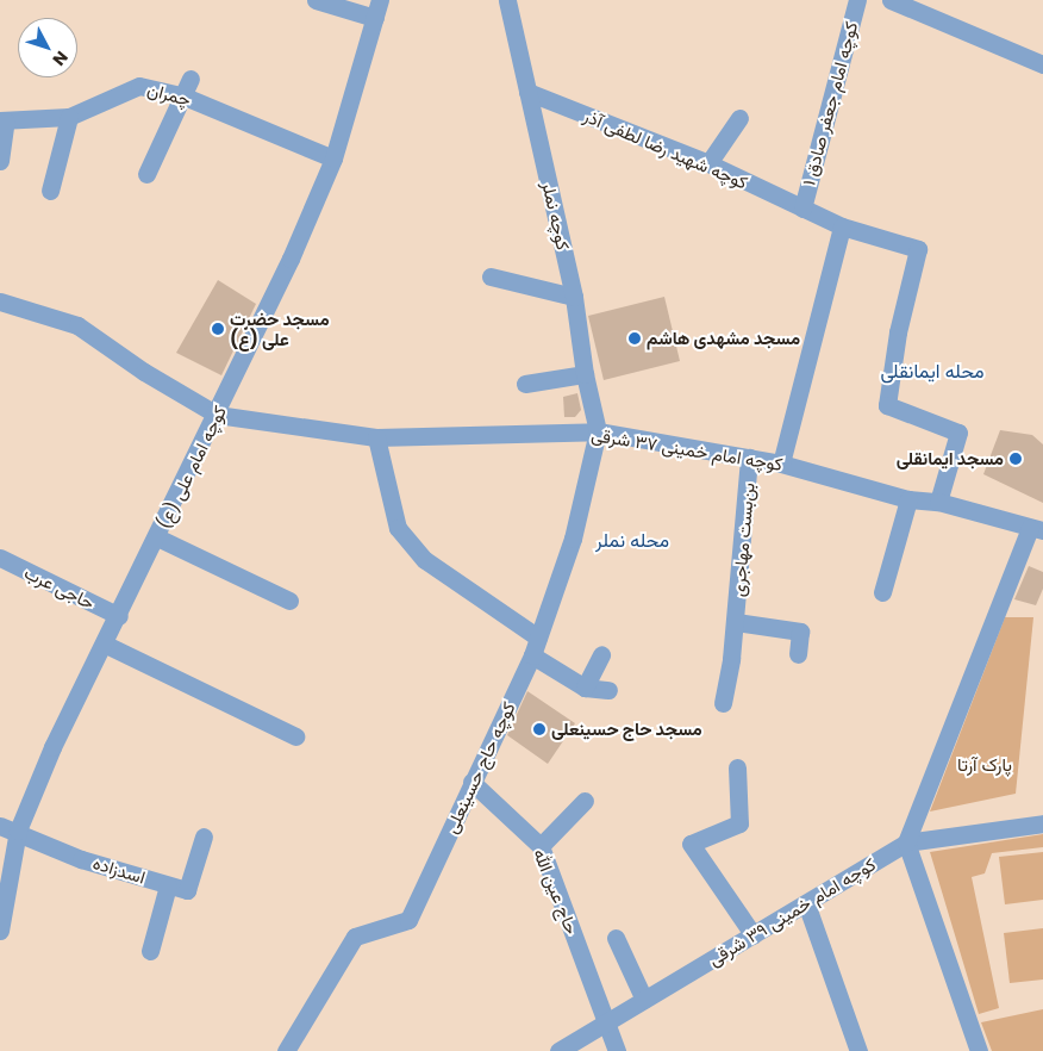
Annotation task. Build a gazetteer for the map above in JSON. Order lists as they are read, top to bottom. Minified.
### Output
{"streets":{"street":["چمران","کوچه امام جعفر صادق ۱","کوچه شهید رضا لطفی آذر","کوچه نملر","کوچه امام خمینی ۳۷ شرقی","کوچه امام علی (ع)","بن‌بست مهاجری","حاجی عرب","کوچه حاج حسینعلی","اسدزاده","حاج عین الله","کوچه امام خمینی ۳۹ شرقی"]},"crossings":[["چمران","کوچه امام علی (ع)"],["کوچه امام جعفر صادق ۱","کوچه شهید رضا لطفی آذر"],["کوچه شهید رضا لطفی آذر","کوچه نملر"],["کوچه شهید رضا لطفی آذر","کوچه امام خمینی ۳۷ شرقی"],["کوچه نملر","کوچه امام خمینی ۳۷ شرقی"],["کوچه نملر","کوچه حاج حسینعلی"],["کوچه امام خمینی ۳۷ شرقی","کوچه امام علی (ع)"],["کوچه امام خمینی ۳۷ شرقی","بن‌بست مهاجری"],["کوچه امام خمینی ۳۷ شرقی","کوچه حاج حسینعلی"],["کوچه امام علی (ع)","حاجی عرب"],["کوچه امام علی (ع)","اسدزاده"],["کوچه حاج حسینعلی","حاج عین الله"],["حاج عین الله","کوچه امام خمینی ۳۹ شرقی"]],"districts":["محله ایمانقلی","محله نملر"],"parks":["پارک آرتا"],"places":["مسجد حضرت علی (ع)","مسجد مشهدی هاشم","مسجد ایمانقلی","مسجد حاج حسینعلی"],"north":"bottom right"}
